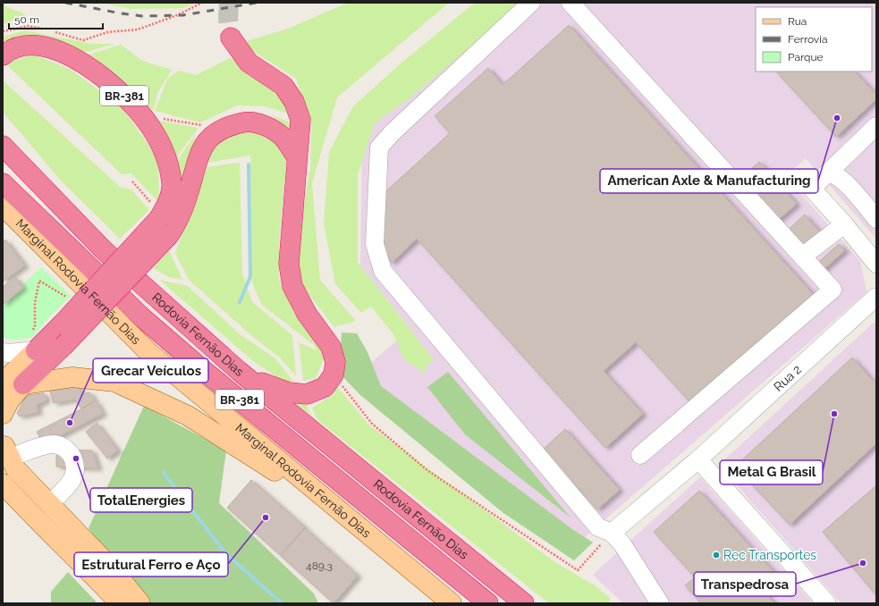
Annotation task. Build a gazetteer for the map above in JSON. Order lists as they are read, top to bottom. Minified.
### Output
{"streets":{"highway":["BR-381","Rodovia Fernão Dias"],"main road":["Marginal Rodovia Fernão Dias"],"street":["Rua 2"]},"places":["American Axle & Manufacturing","Metal G Brasil","Grecar Veículos","TotalEnergies","Estrutural Ferro e Aço","Rec Transportes","Transpedrosa"],"house_numbers":["489,3"],"legend":["Rua","Ferrovia","Parque"],"scale_bar":"50 m"}
